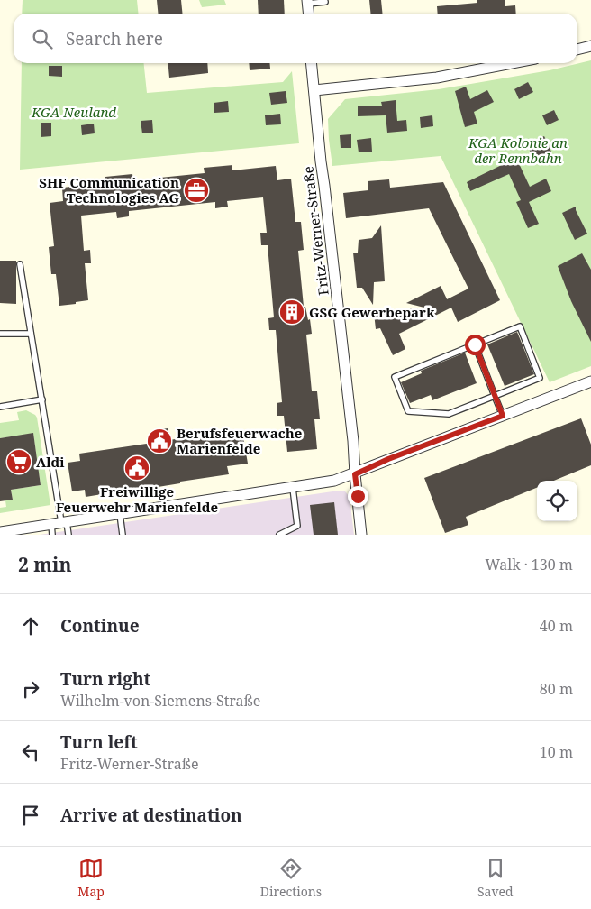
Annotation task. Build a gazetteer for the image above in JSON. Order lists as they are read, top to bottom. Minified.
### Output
{"streets":{"street":["Fritz-Werner-Straße"]},"parks":["KGA Neuland","KGA Kolonie an der Rennbahn"],"places":{"office":["SHF Communication Technologies AG"],"building":["GSG Gewerbepark"],"public building":["Berufsfeuerwache Marienfelde","Freiwillige Feuerwehr Marienfelde"],"supermarket":["Aldi"]},"page":{"search":"Search here","heading":["2 min","Walk · 130 m"],"list":[["Continue","40 m"],["Turn right","Wilhelm-von-Siemens-Straße","80 m"],["Turn left","Fritz-Werner-Straße","10 m"],"Arrive at destination"],"nav":["Map","Directions","Saved"]}}
